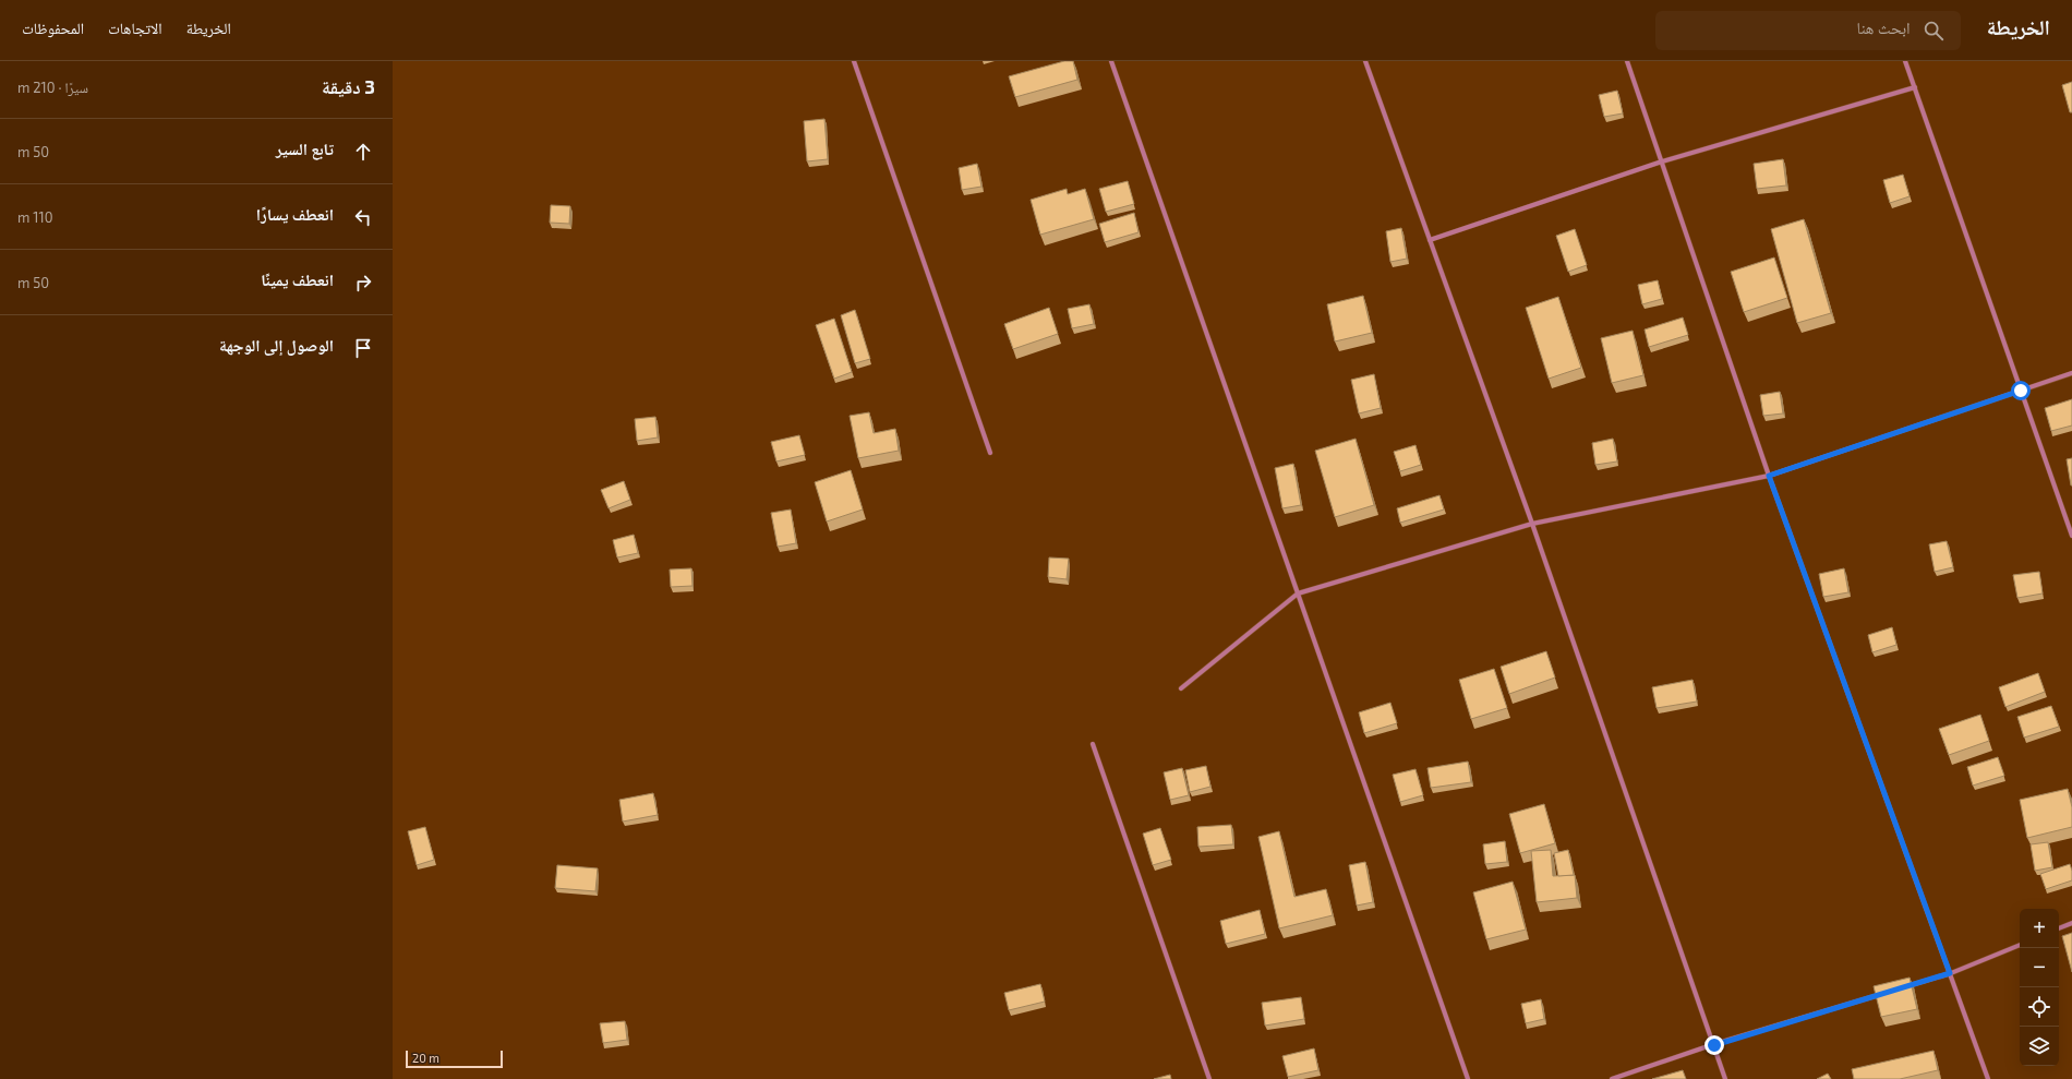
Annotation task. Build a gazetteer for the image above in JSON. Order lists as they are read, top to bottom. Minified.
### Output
{"scale_bar":"20 m","page":{"header":"الخريطة","search":"ابحث هنا","nav":["الخريطة","الاتجاهات","المحفوظات"],"heading":["3 دقيقة","سيرًا · 210 m"],"list":[["تابع السير","50 m"],["انعطف يسارًا","110 m"],["انعطف يمينًا","50 m"],"الوصول إلى الوجهة"],"map_buttons":["+","−"],"scale":"20 m"}}
